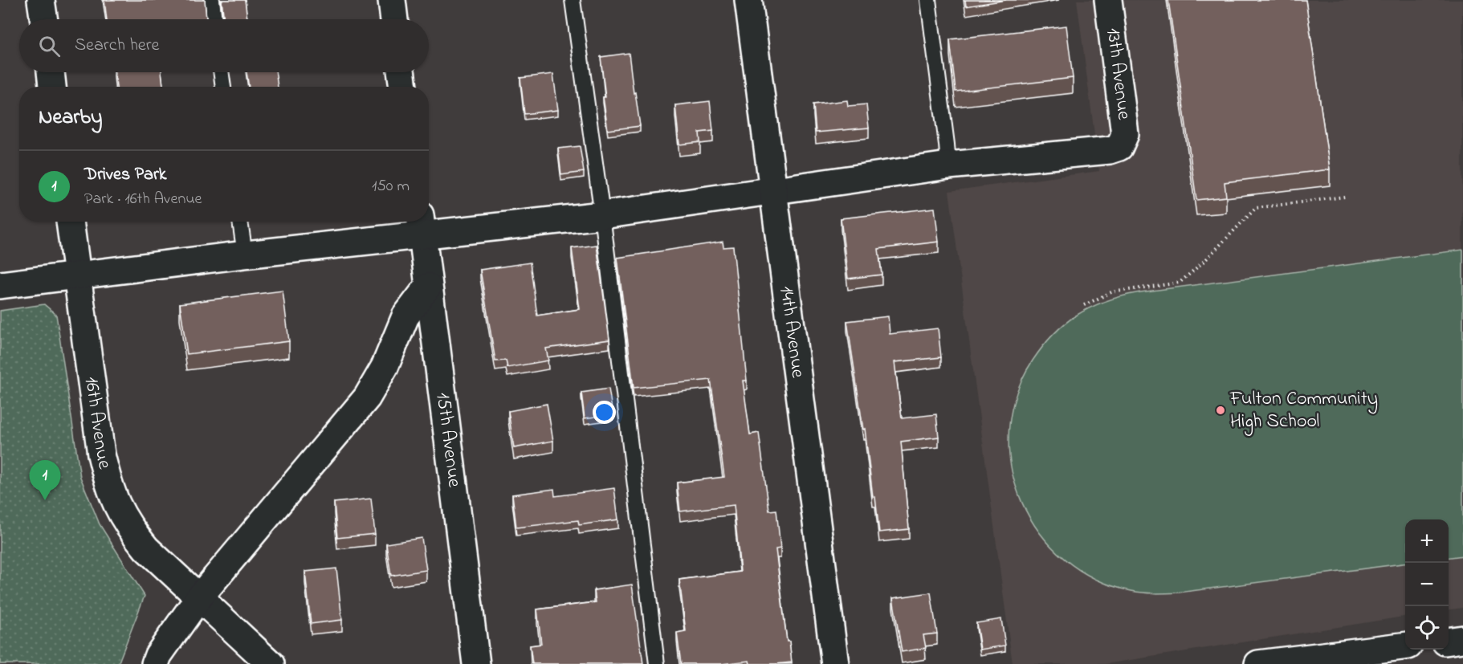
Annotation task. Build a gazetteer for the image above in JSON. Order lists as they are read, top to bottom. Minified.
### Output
{"streets":{"street":["13th Avenue","14th Avenue","16th Avenue","15th Avenue"]},"places":["Fulton Community High School"],"page":{"search":"Search here","heading":"Nearby","list":[{"mark":"1","name":"Drives Park","note":"Park · 16th Avenue","value":"150 m"}],"pins":"1","map_buttons":["+","−"]}}
